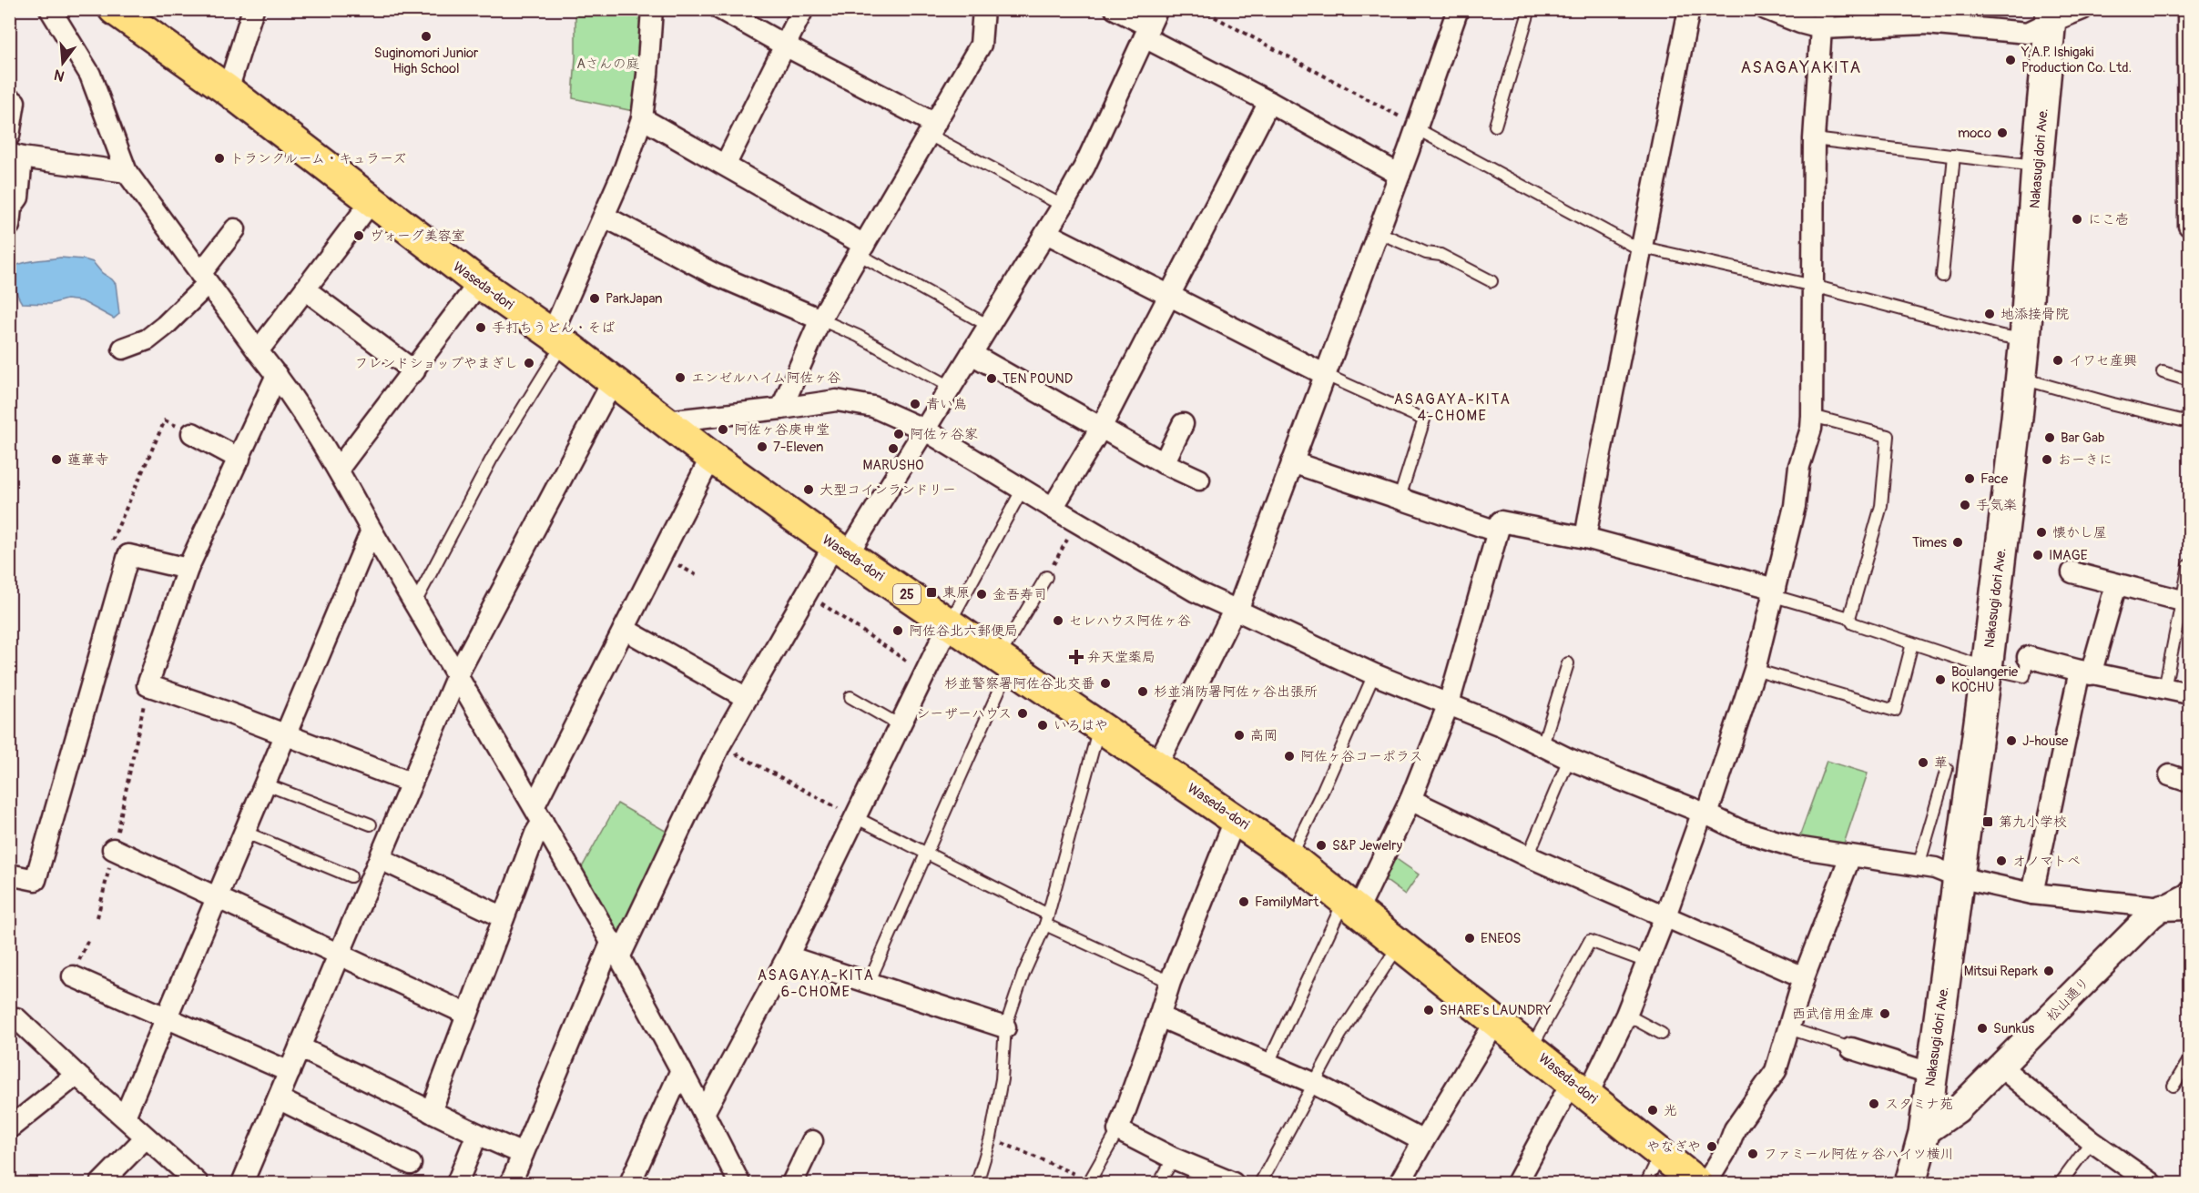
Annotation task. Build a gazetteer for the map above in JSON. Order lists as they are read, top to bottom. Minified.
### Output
{"streets":{"main road":["Nakasugi dori Ave.","Waseda-dori","25"],"street":["松山通り"]},"crossings":[["Nakasugi dori Ave.","松山通り"]],"districts":["ASAGAYAKITA","ASAGAYA-KITA 4-CHOME","ASAGAYA-KITA 6-CHOME"],"parks":["Aさんの庭"],"places":{"other":["Suginomori Junior High School","Y.A.P. Ishigaki Production Co. Ltd.","moco","トランクルーム・キュラーズ","にこ壱","ヴォーグ美容室","ParkJapan","地添接骨院","手打ちうどん・そば","イワセ産興","フレンドショップやまぎし","エンゼルハイム阿佐ヶ谷","TEN POUND","青い鳥","阿佐ヶ谷庚申堂","阿佐ヶ谷家","Bar Gab","7-Eleven","MARUSHO","蓮華寺","おーきに","Face","大型コインランドリー","手気楽","懐かし屋","Times","IMAGE","金吾寿司","セレハウス阿佐ヶ谷","阿佐谷北六郵便局","Boulangerie KOCHU","杉並警察署阿佐谷北交番","杉並消防署阿佐ヶ谷出張所","シーザーハウス","いろはや","高岡","J-house","阿佐ヶ谷コーポラス","華","S&P Jewelry","オノマトペ","FamilyMart","ENEOS","Mitsui Repark","SHARE's LAUNDRY","西武信用金庫","Sunkus","スタミナ苑","光","やなぎや","ファミール阿佐ヶ谷ハイツ横川"],"transit":["東原","第九小学校"],"health":["弁天堂薬局"]},"north":"bottom"}
